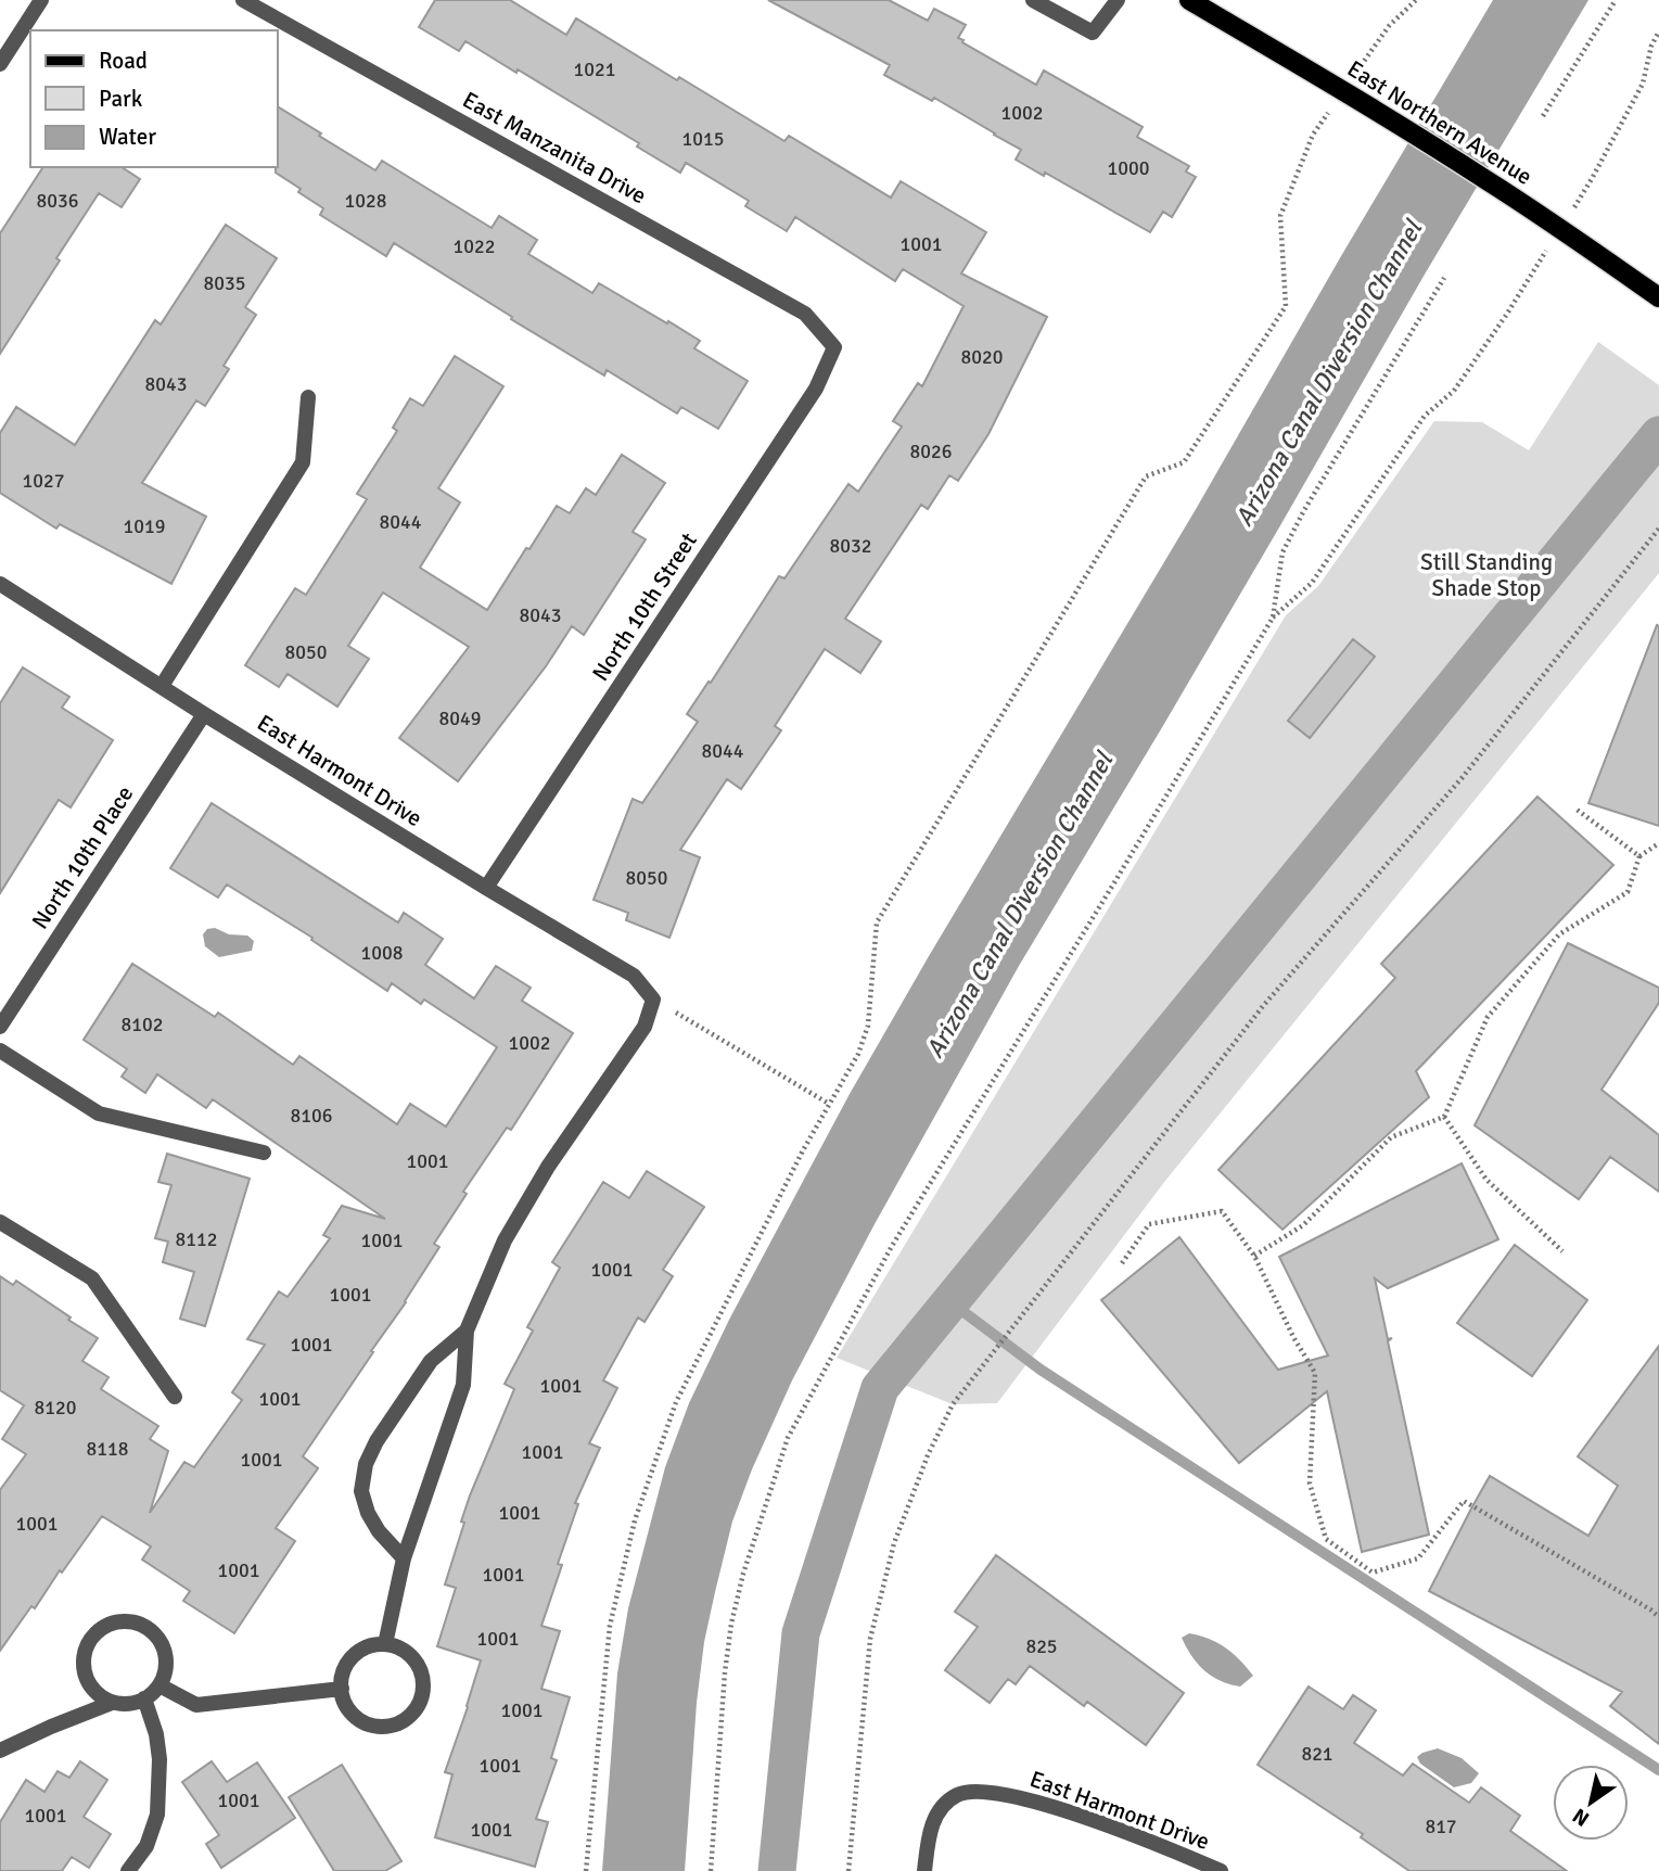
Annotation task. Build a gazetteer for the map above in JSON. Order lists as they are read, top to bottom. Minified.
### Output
{"streets":{"main road":["East Northern Avenue"],"street":["East Manzanita Drive","North 10th Street","East Harmont Drive","North 10th Place"]},"crossings":[["East Manzanita Drive","North 10th Street"],["North 10th Street","East Harmont Drive"],["East Harmont Drive","North 10th Place"]],"water":["Arizona Canal Diversion Channel"],"parks":["Still Standing Shade Stop"],"house_numbers":["1021","1002","1015","1000","8036","1028","1001","1022","8035","8020","8043","8026","1027","8044","1019","8032","8043","8050","8049","8044","8050","1008","8102","1002","8106","1001","8112","1001","1001","1001","1001","1001","1001","8120","8118","1001","1001","1001","1001","1001","1001","1001","825","1001","821","1001","1001","1001","817","1001"],"legend":["Road","Park","Water"],"north":"bottom left"}
